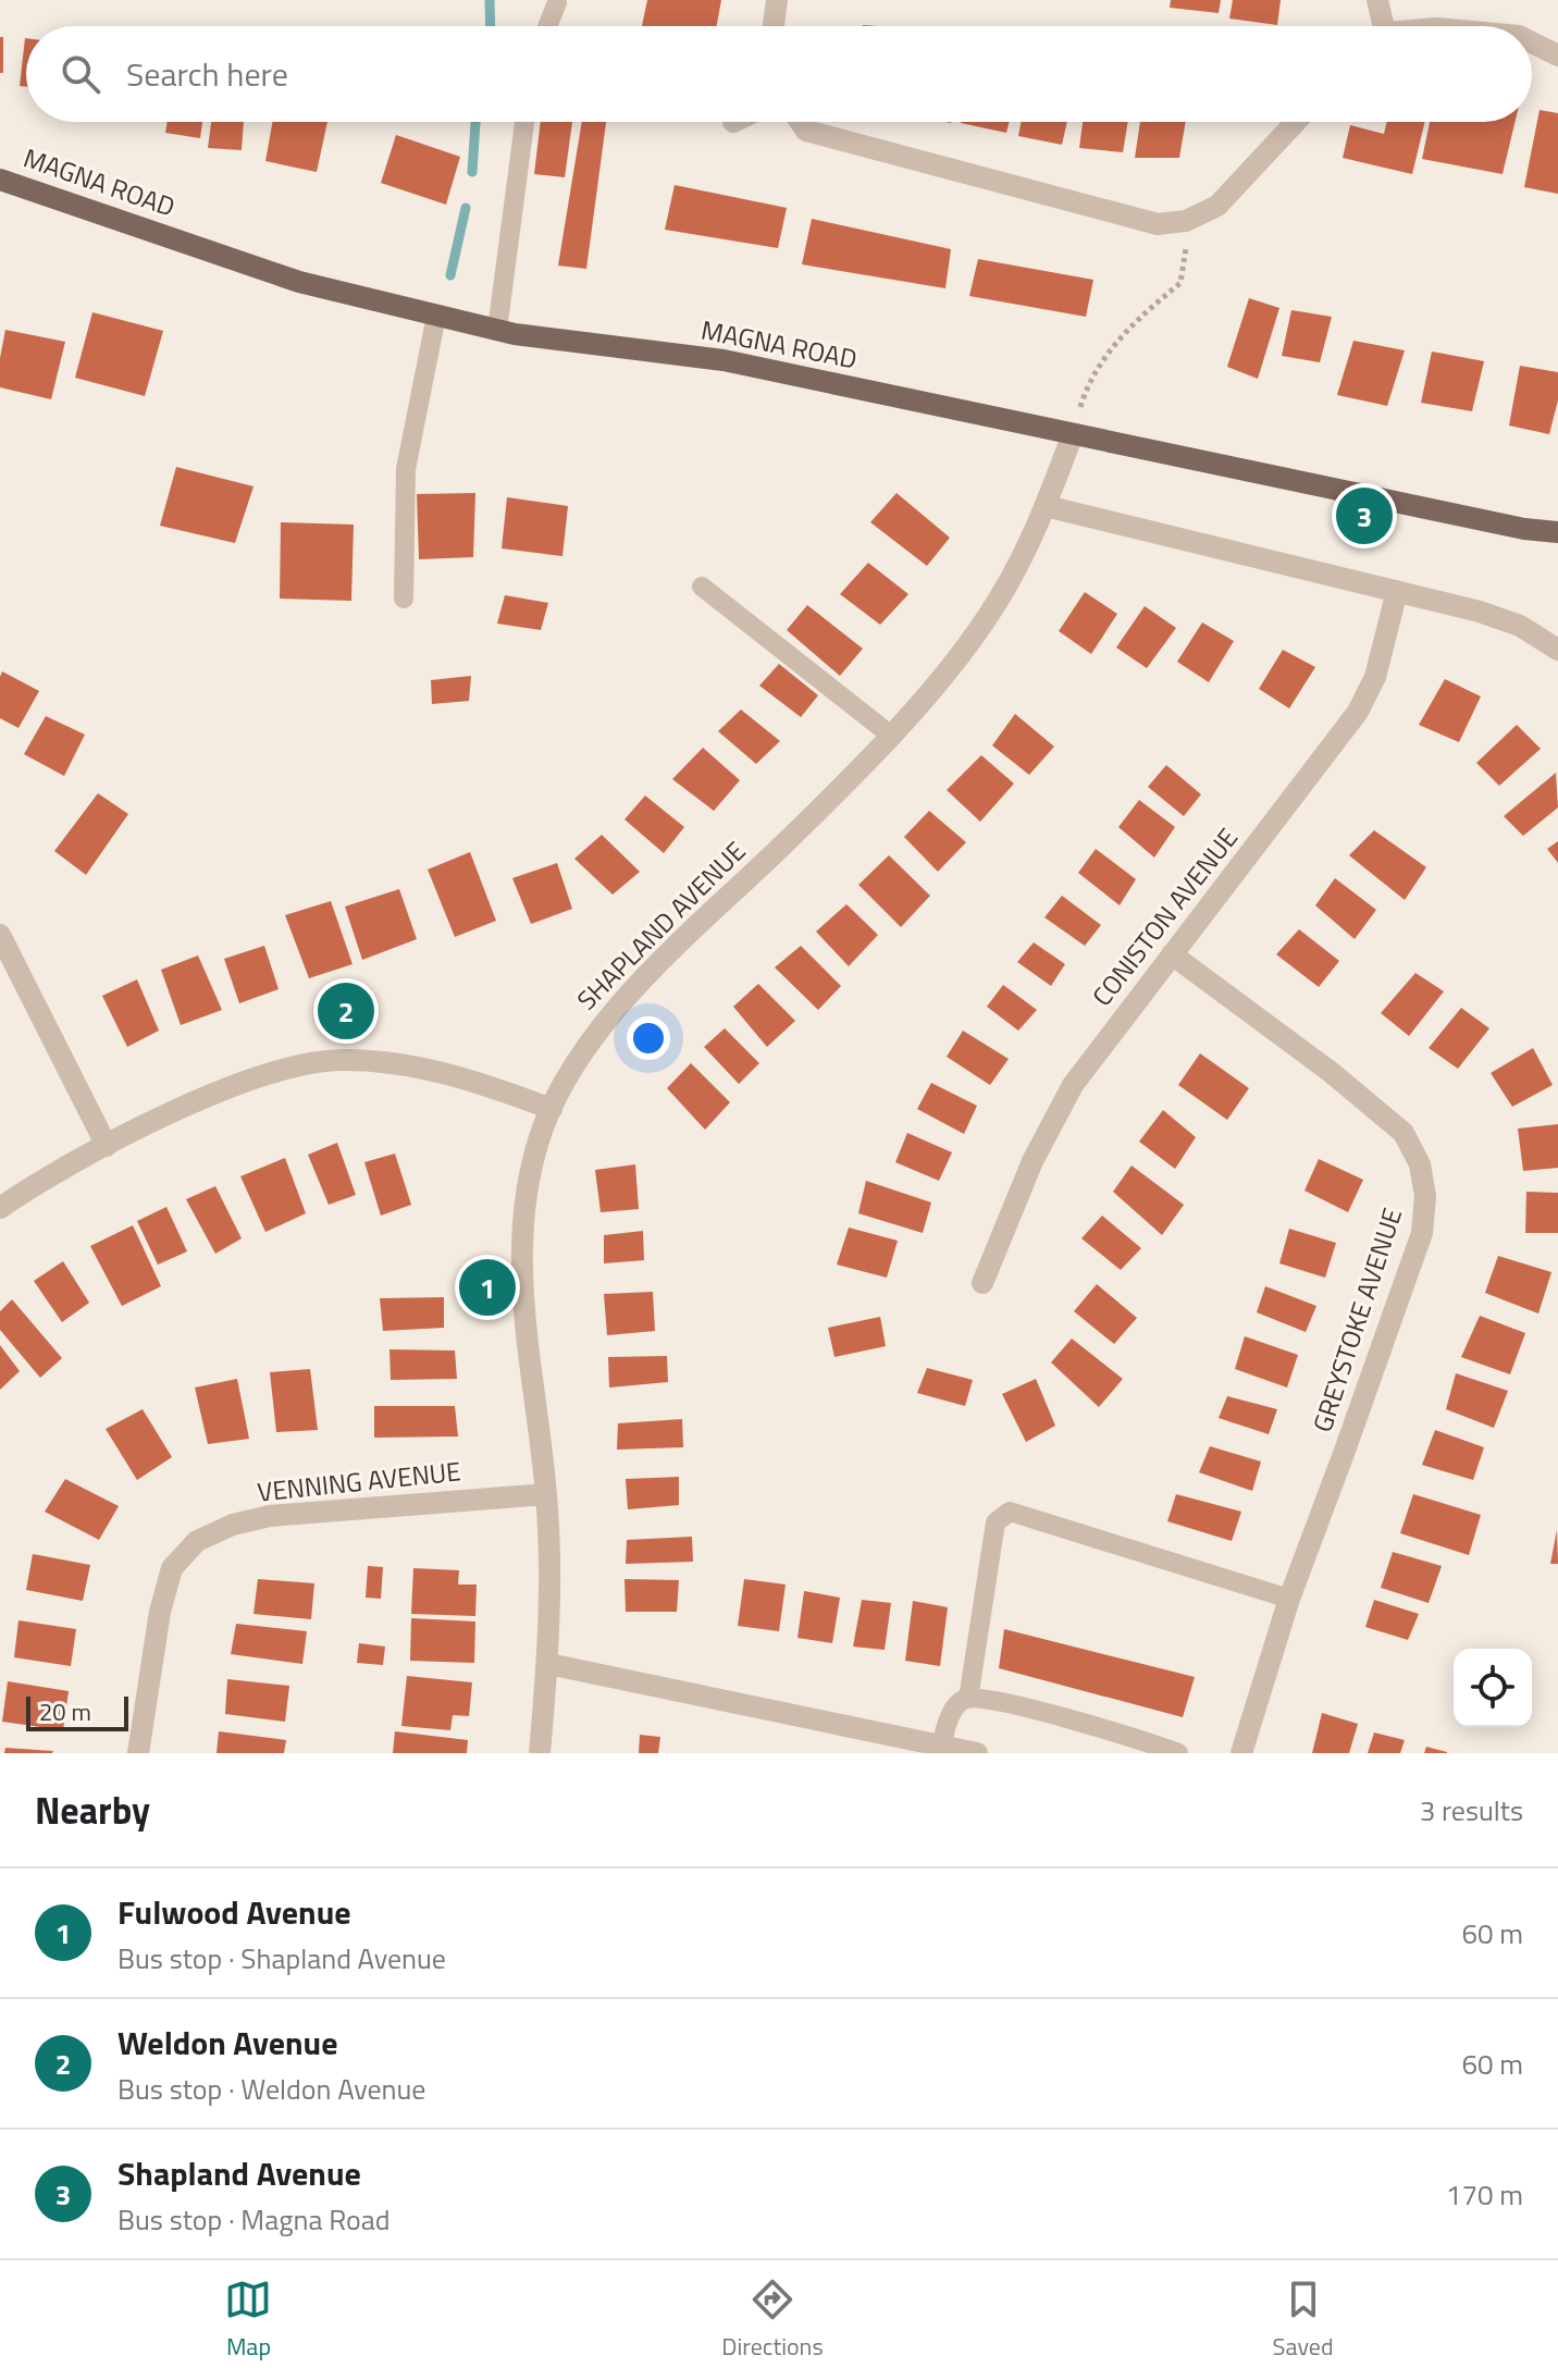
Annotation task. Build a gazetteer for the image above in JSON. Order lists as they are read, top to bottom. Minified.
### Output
{"streets":{"main road":["MAGNA ROAD"],"street":["CONISTON AVENUE","SHAPLAND AVENUE","GREYSTOKE AVENUE","VENNING AVENUE"]},"crossings":[["MAGNA ROAD","SHAPLAND AVENUE"],["CONISTON AVENUE","GREYSTOKE AVENUE"],["SHAPLAND AVENUE","VENNING AVENUE"]],"scale_bar":"20 m","page":{"search":"Search here","pins":["3","2","1"],"scale":"20 m","heading":["Nearby","3 results"],"list":[{"mark":"1","name":"Fulwood Avenue","note":"Bus stop · Shapland Avenue","value":"60 m"},{"mark":"2","name":"Weldon Avenue","note":"Bus stop · Weldon Avenue","value":"60 m"},{"mark":"3","name":"Shapland Avenue","note":"Bus stop · Magna Road","value":"170 m"}],"nav":["Map","Directions","Saved"]}}
